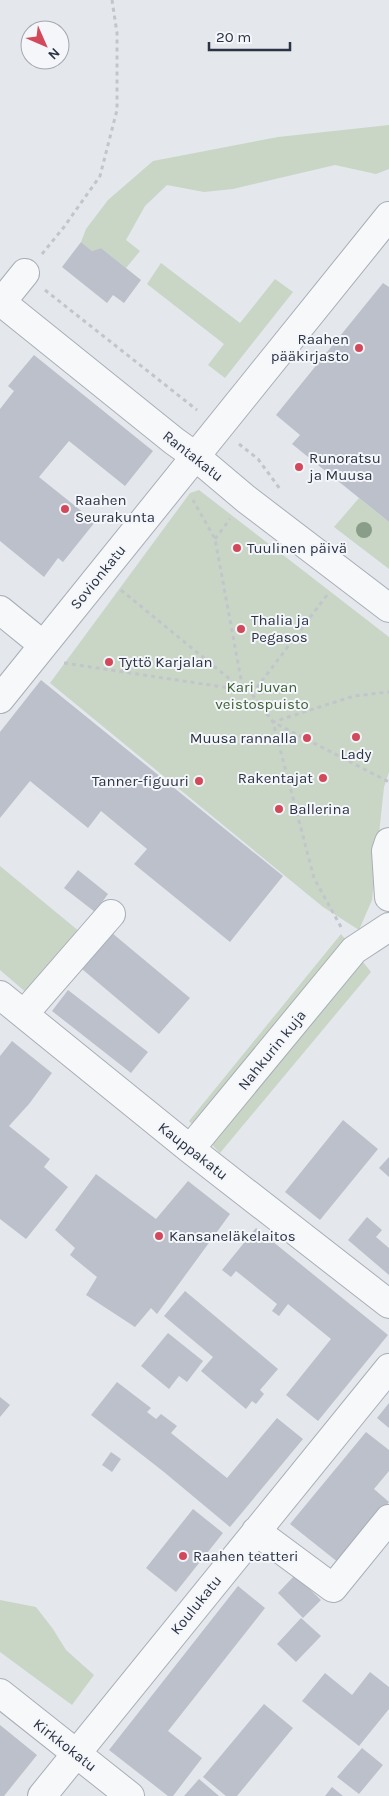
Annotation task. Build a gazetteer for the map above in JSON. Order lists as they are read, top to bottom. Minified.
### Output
{"streets":{"street":["Rantakatu","Sovionkatu","Nahkurin kuja","Kauppakatu","Koulukatu","Kirkkokatu"]},"crossings":[["Rantakatu","Sovionkatu"],["Nahkurin kuja","Kauppakatu"],["Koulukatu","Kirkkokatu"]],"parks":["Kari Juvan veistospuisto"],"places":["Raahen pääkirjasto","Runoratsu ja Muusa","Raahen Seurakunta","Tuulinen päivä","Thalia ja Pegasos","Tyttö Karjalan","Lady","Muusa rannalla","Rakentajat","Tanner-figuuri","Ballerina","Kansaneläkelaitos","Raahen teatteri"],"scale_bar":"20 m","north":"bottom right"}
